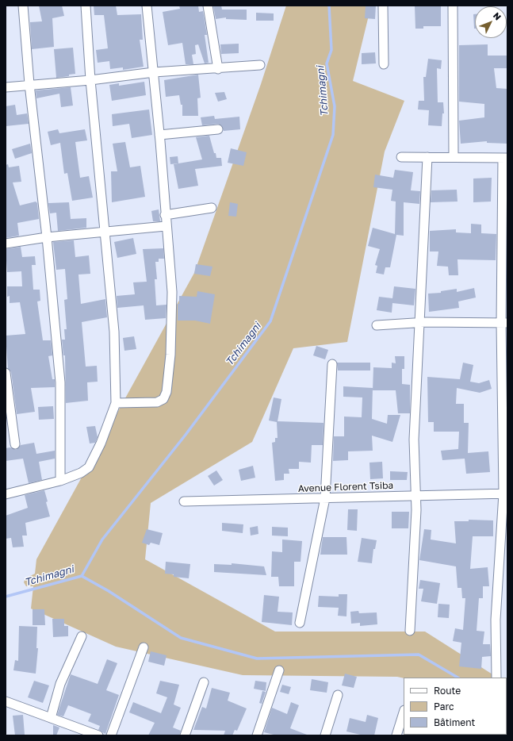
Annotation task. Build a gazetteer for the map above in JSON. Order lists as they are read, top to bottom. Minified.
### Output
{"streets":{"street":["Avenue Florent Tsiba"]},"water":["Tchimagni"],"legend":["Route","Parc","Bâtiment"],"north":"top right"}
